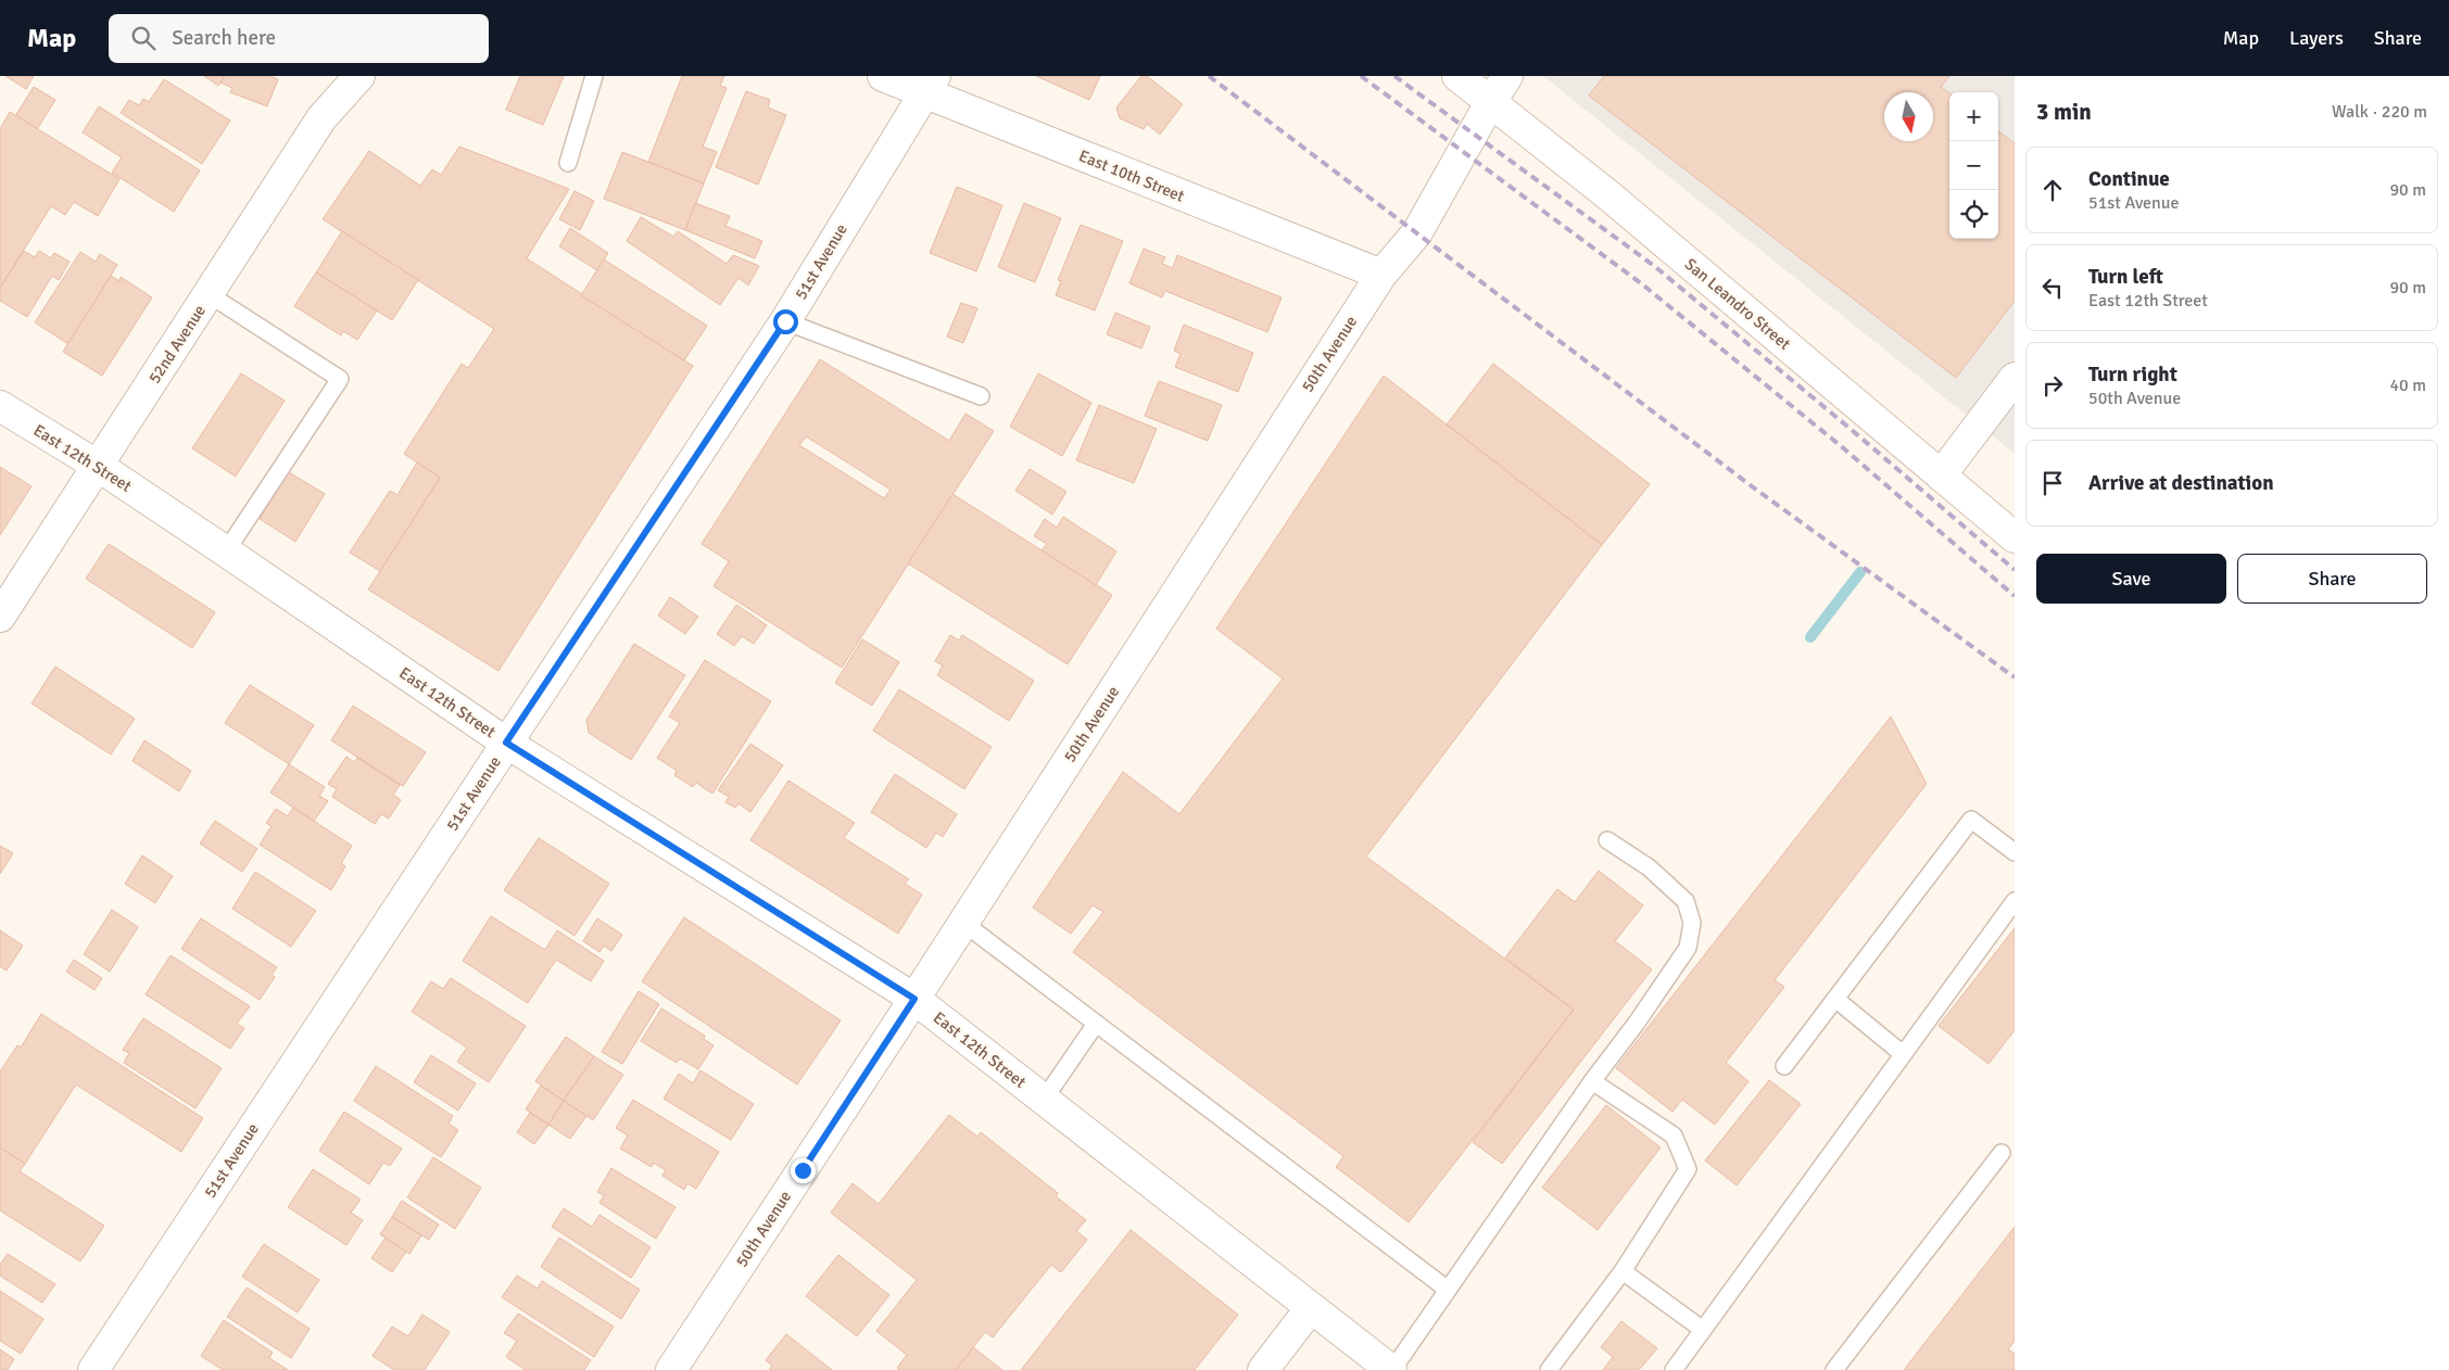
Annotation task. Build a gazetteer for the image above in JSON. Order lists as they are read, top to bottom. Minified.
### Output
{"streets":{"street":["East 10th Street","51st Avenue","San Leandro Street","52nd Avenue","50th Avenue","East 12th Street"]},"crossings":[["East 10th Street","51st Avenue"],["East 10th Street","50th Avenue"],["51st Avenue","East 12th Street"],["San Leandro Street","50th Avenue"],["52nd Avenue","East 12th Street"],["50th Avenue","East 12th Street"]],"north":"bottom","page":{"header":"Map","search":"Search here","nav":["Map","Layers","Share"],"heading":["3 min","Walk · 220 m"],"map_buttons":["+","−"],"list":[["Continue","51st Avenue","90 m"],["Turn left","East 12th Street","90 m"],["Turn right","50th Avenue","40 m"],"Arrive at destination"],"buttons":["Save","Share"]}}
